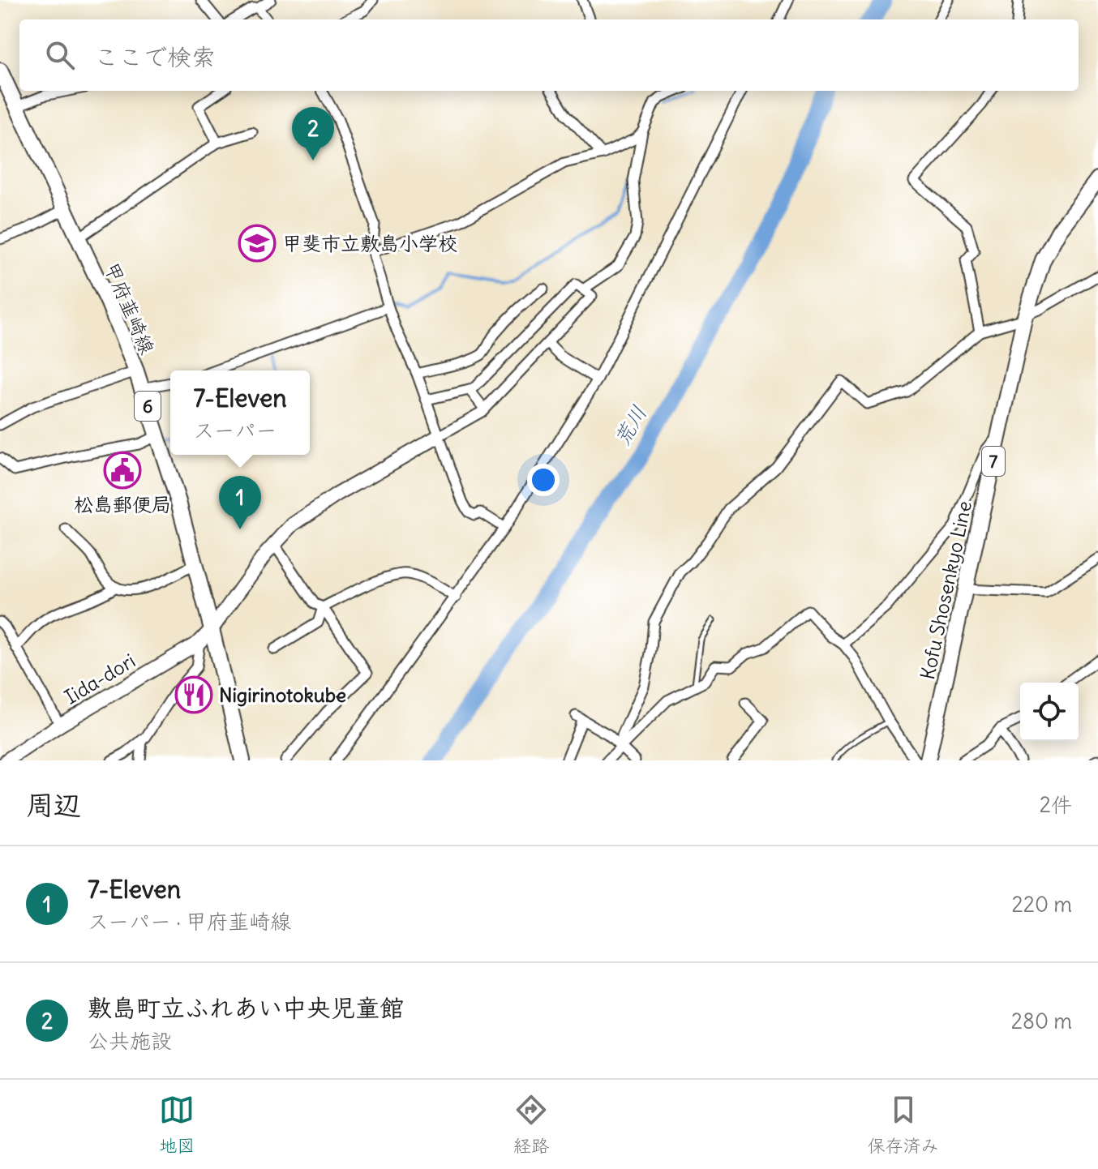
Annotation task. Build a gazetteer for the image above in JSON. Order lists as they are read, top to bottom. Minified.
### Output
{"streets":{"main road":["甲府韮崎線","6","7","Kofu Shosenkyo Line"],"street":["Iida-dori"]},"crossings":[["甲府韮崎線","Iida-dori"]],"water":["荒川"],"places":{"school or university":["甲斐市立敷島小学校"],"public building":["松島郵便局"],"restaurant":["Nigirinotokube"]},"page":{"search":"ここで検索","pins":["2","1"],"popup":["7-Eleven","スーパー"],"heading":["周辺","2件"],"list":[{"mark":"1","name":"7-Eleven","note":"スーパー · 甲府韮崎線","value":"220 m"},{"mark":"2","name":"敷島町立ふれあい中央児童館","note":"公共施設","value":"280 m"}],"nav":["地図","経路","保存済み"]}}
